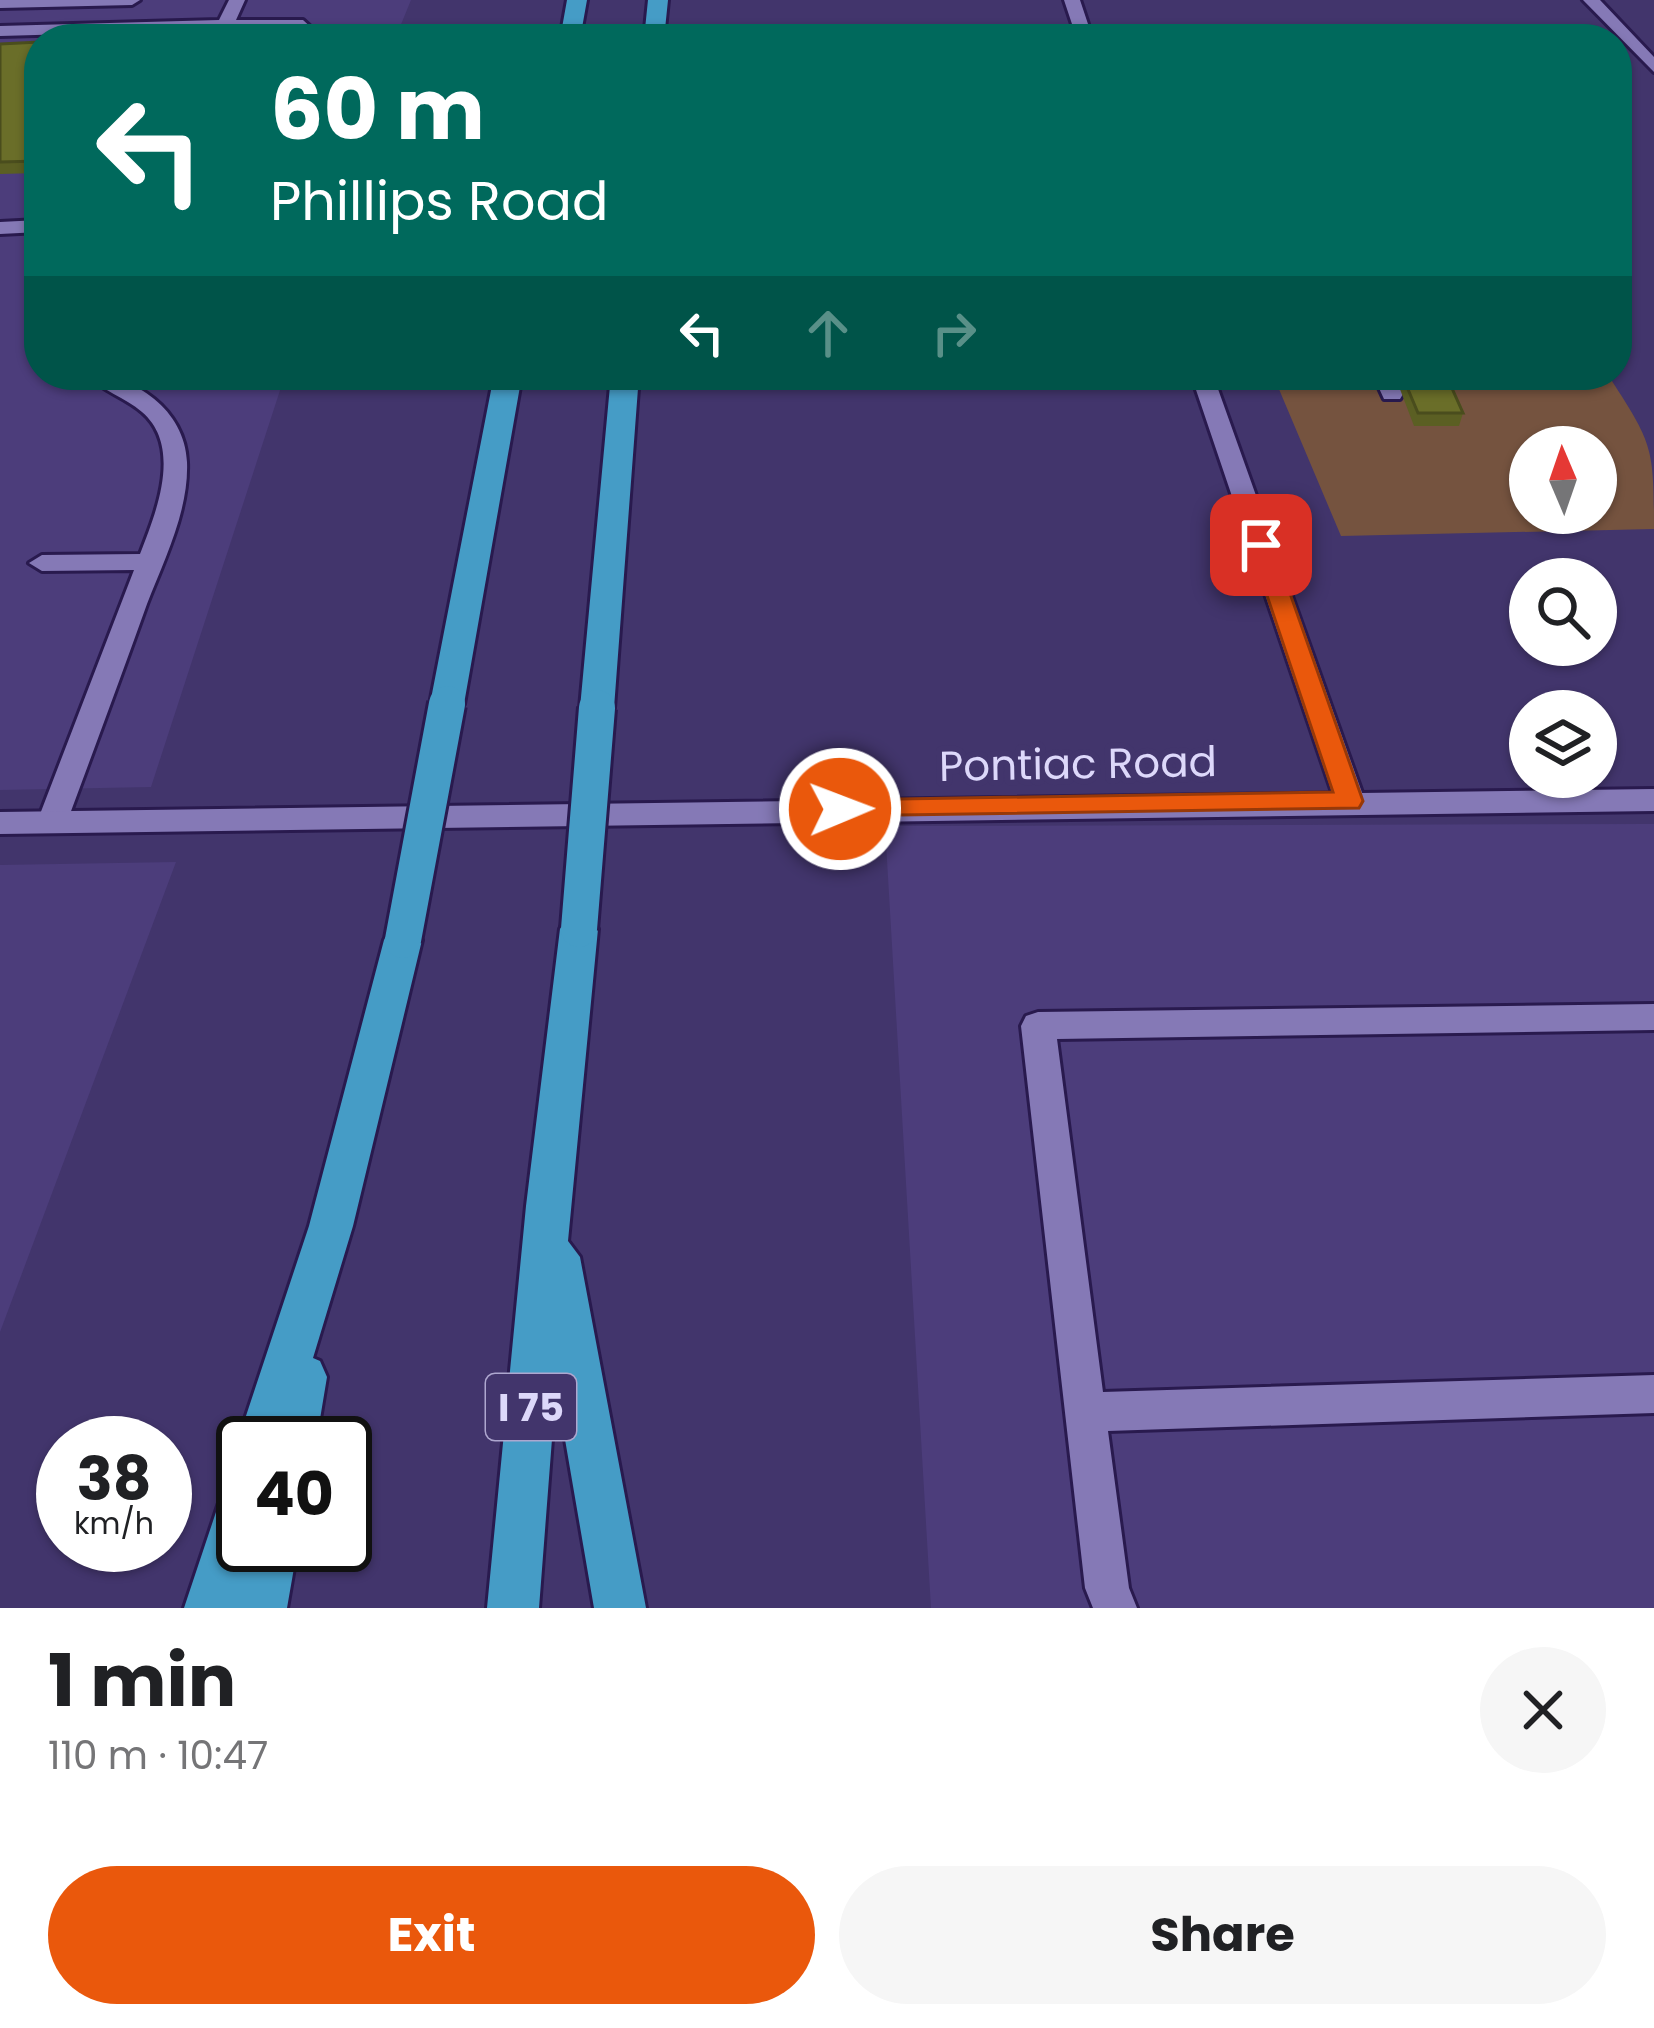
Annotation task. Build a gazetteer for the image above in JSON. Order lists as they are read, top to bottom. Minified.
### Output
{"streets":{"highway":["I 75"],"street":["Pontiac Road"]},"north":"top","page":{"turn":["60 m","Phillips Road"],"speed":"38 km/h","limit":"40","heading":["1 min","110 m · 10:47"],"buttons":["Exit","Share"]}}
